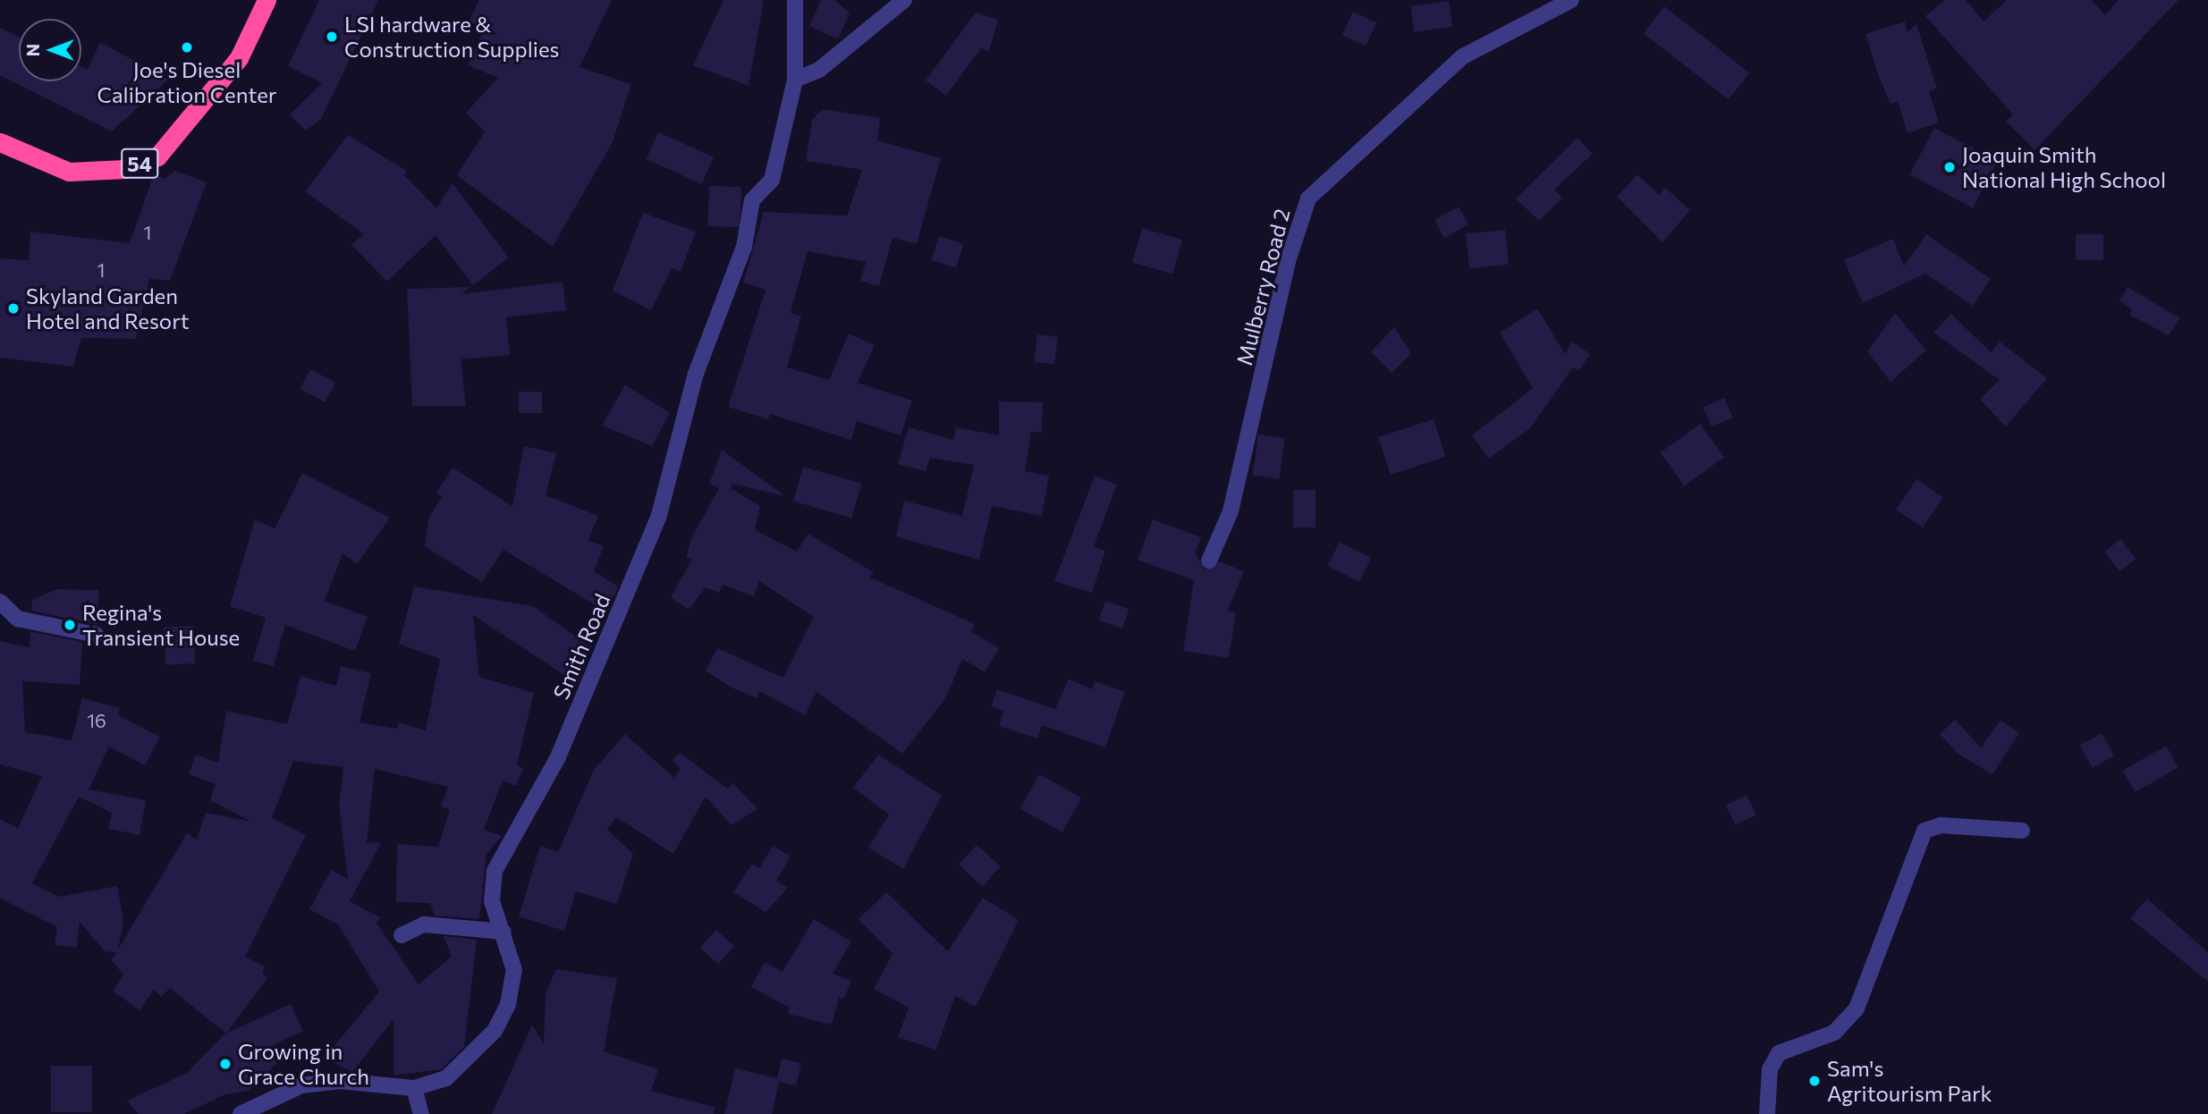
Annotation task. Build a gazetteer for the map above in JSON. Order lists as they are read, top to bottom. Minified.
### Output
{"streets":{"highway":["54"],"street":["Mulberry Road 2","Smith Road"]},"places":["LSI hardware & Construction Supplies","Joe's Diesel Calibration Center","Joaquin Smith National High School","Skyland Garden Hotel and Resort","Regina's Transient House","Growing in Grace Church","Sam's Agritourism Park"],"house_numbers":["1","1","16"],"north":"left"}
